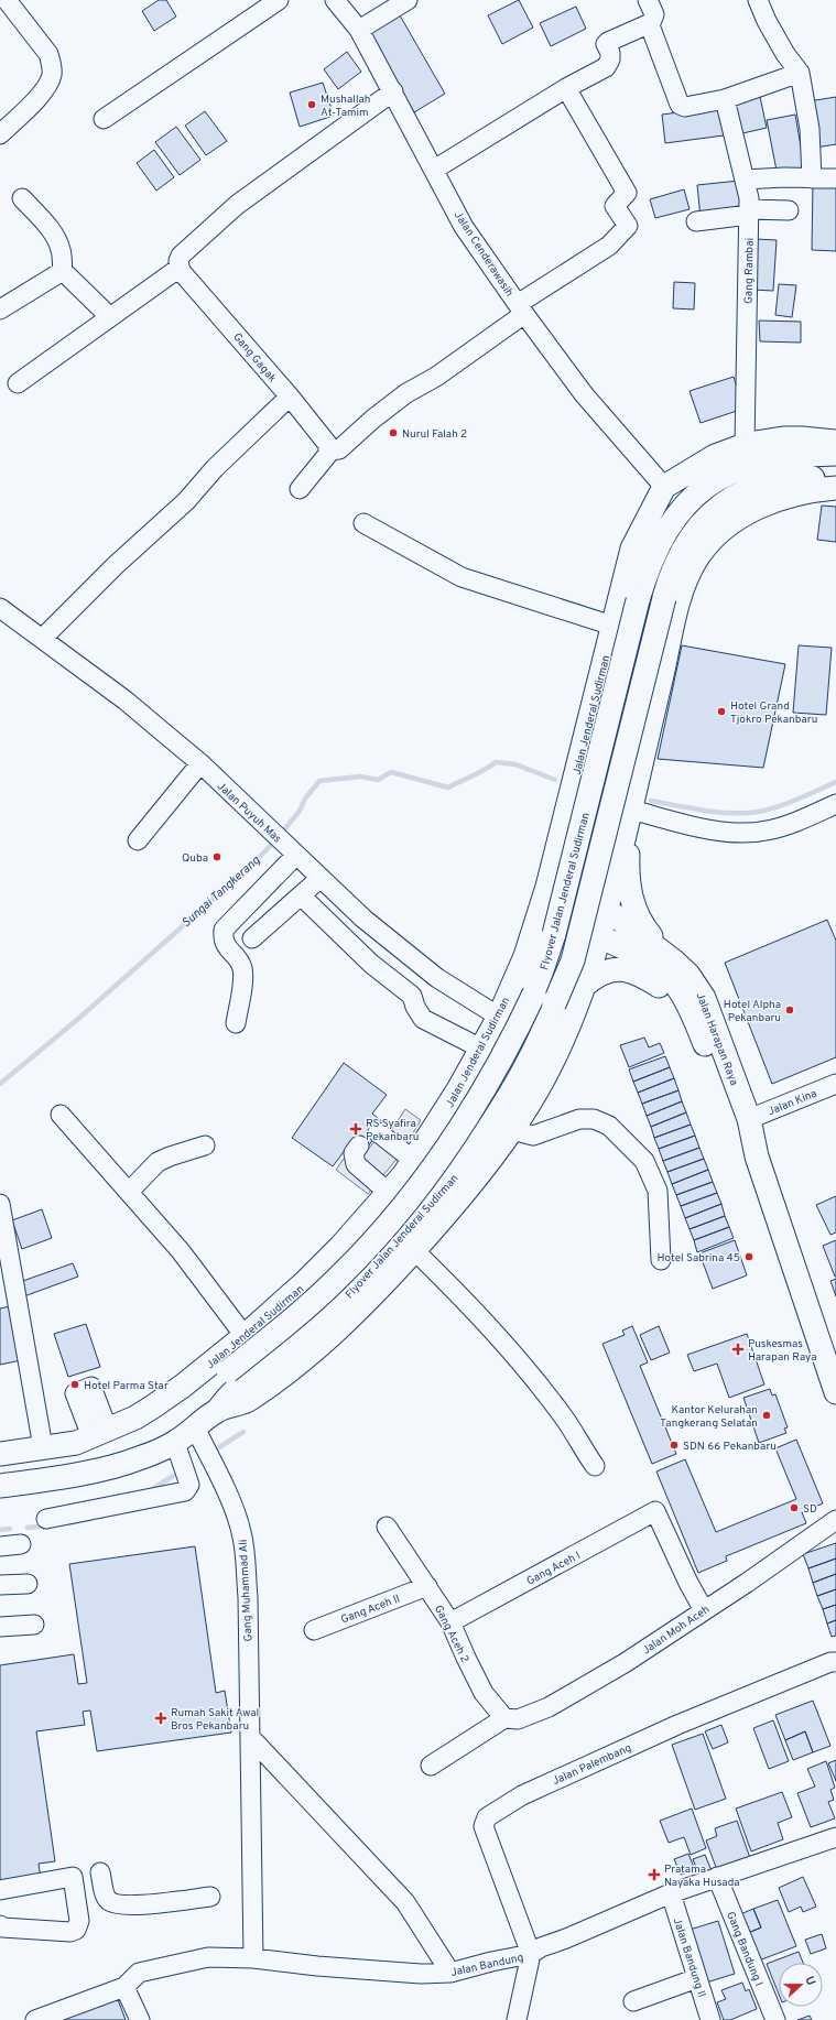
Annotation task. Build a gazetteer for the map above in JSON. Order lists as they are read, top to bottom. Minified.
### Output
{"streets":{"main road":["Jalan Jenderal Sudirman","Flyover Jalan Jenderal Sudirman","Jalan Harapan Raya"],"street":["Jalan Cenderawasih","Gang Rambai","Gang Gagak","Jalan Puyuh Mas","Jalan Kina","Gang Aceh I","Gang Muhammad Ali","Gang Aceh II","Jalan Moh Aceh","Gang Aceh 2","Jalan Palembang","Gang Bandung I","Jalan Bandung II","Jalan Bandung"]},"crossings":[["Jalan Cenderawasih","Jalan Jenderal Sudirman"],["Jalan Jenderal Sudirman","Jalan Puyuh Mas"],["Jalan Jenderal Sudirman","Jalan Harapan Raya"],["Jalan Harapan Raya","Jalan Kina"],["Gang Aceh I","Jalan Moh Aceh"],["Gang Aceh I","Gang Aceh 2"],["Gang Muhammad Ali","Jalan Bandung"],["Gang Aceh II","Gang Aceh 2"],["Jalan Moh Aceh","Gang Aceh 2"],["Jalan Palembang","Jalan Bandung"],["Gang Bandung I","Jalan Bandung"],["Jalan Bandung II","Jalan Bandung"]],"water":["Sungai Tangkerang"],"places":{"other":["Mushallah At-Tamim","Nurul Falah 2","Hotel Grand Tjokro Pekanbaru","Quba","Hotel Alpha Pekanbaru","Hotel Sabrina 45","Hotel Parma Star","Kantor Kelurahan Tangkerang Selatan","SDN 66 Pekanbaru","SD"],"health":["RS Syafira Pekanbaru","Puskesmas Harapan Raya","Rumah Sakit Awal Bros Pekanbaru","Pratama Nayaka Husada"]},"north":"right"}
